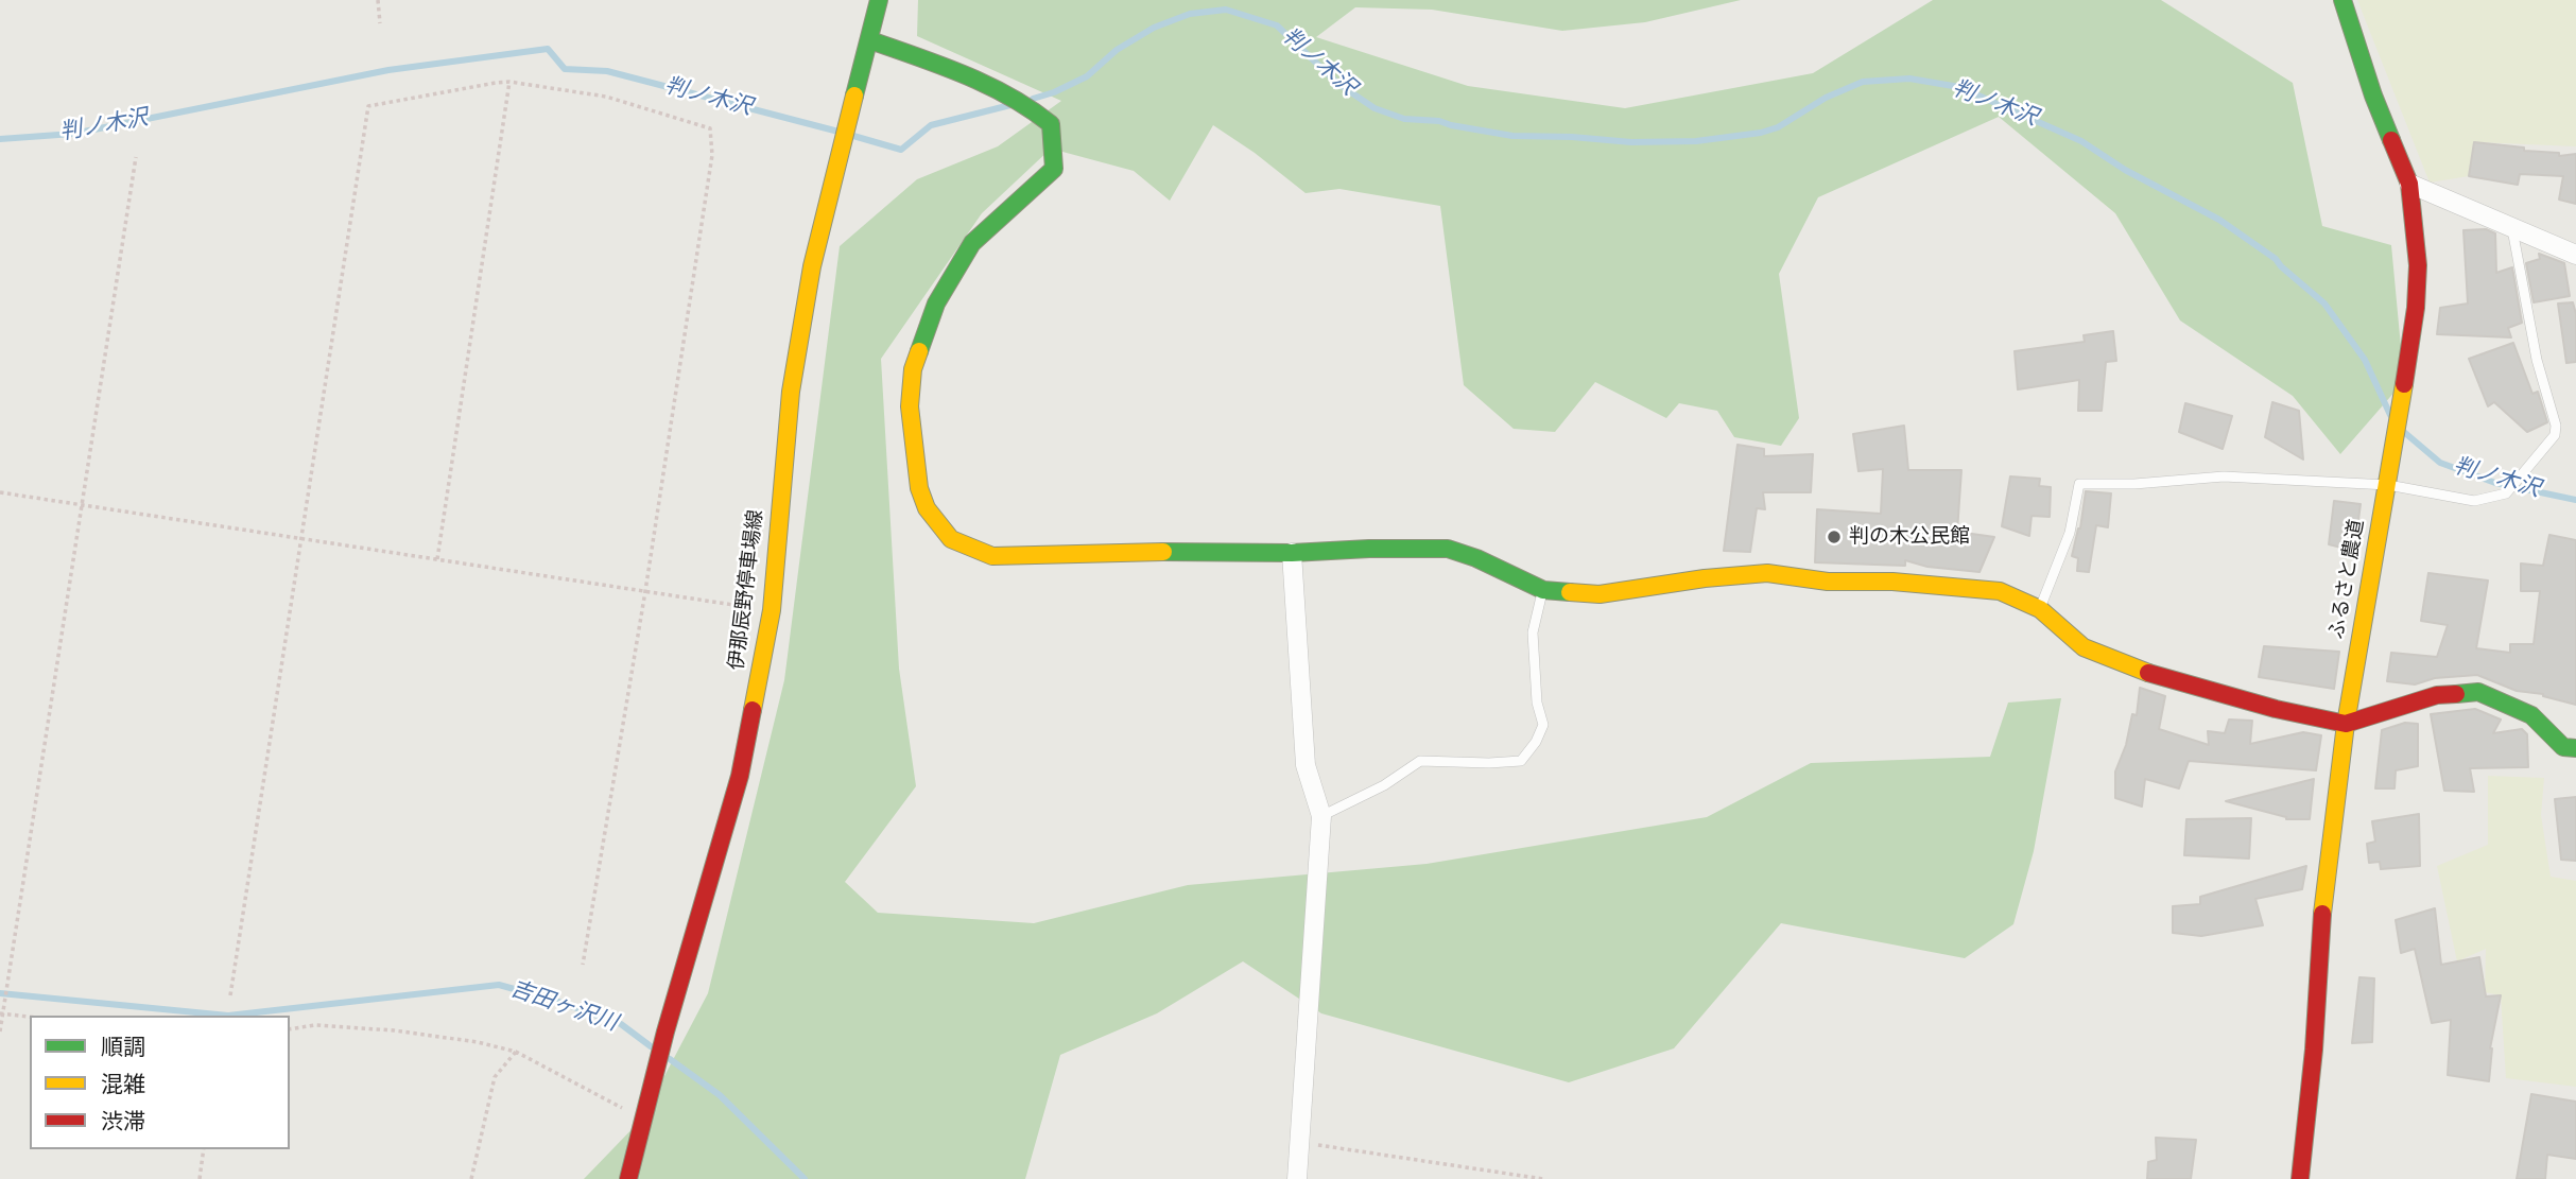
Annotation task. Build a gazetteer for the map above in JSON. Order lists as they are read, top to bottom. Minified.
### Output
{"streets":{"street":["ふるさと農道","伊那辰野停車場線"]},"water":["判ノ木沢","吉田ヶ沢川"],"places":["判の木公民館"],"legend":["順調","混雑","渋滞"]}
